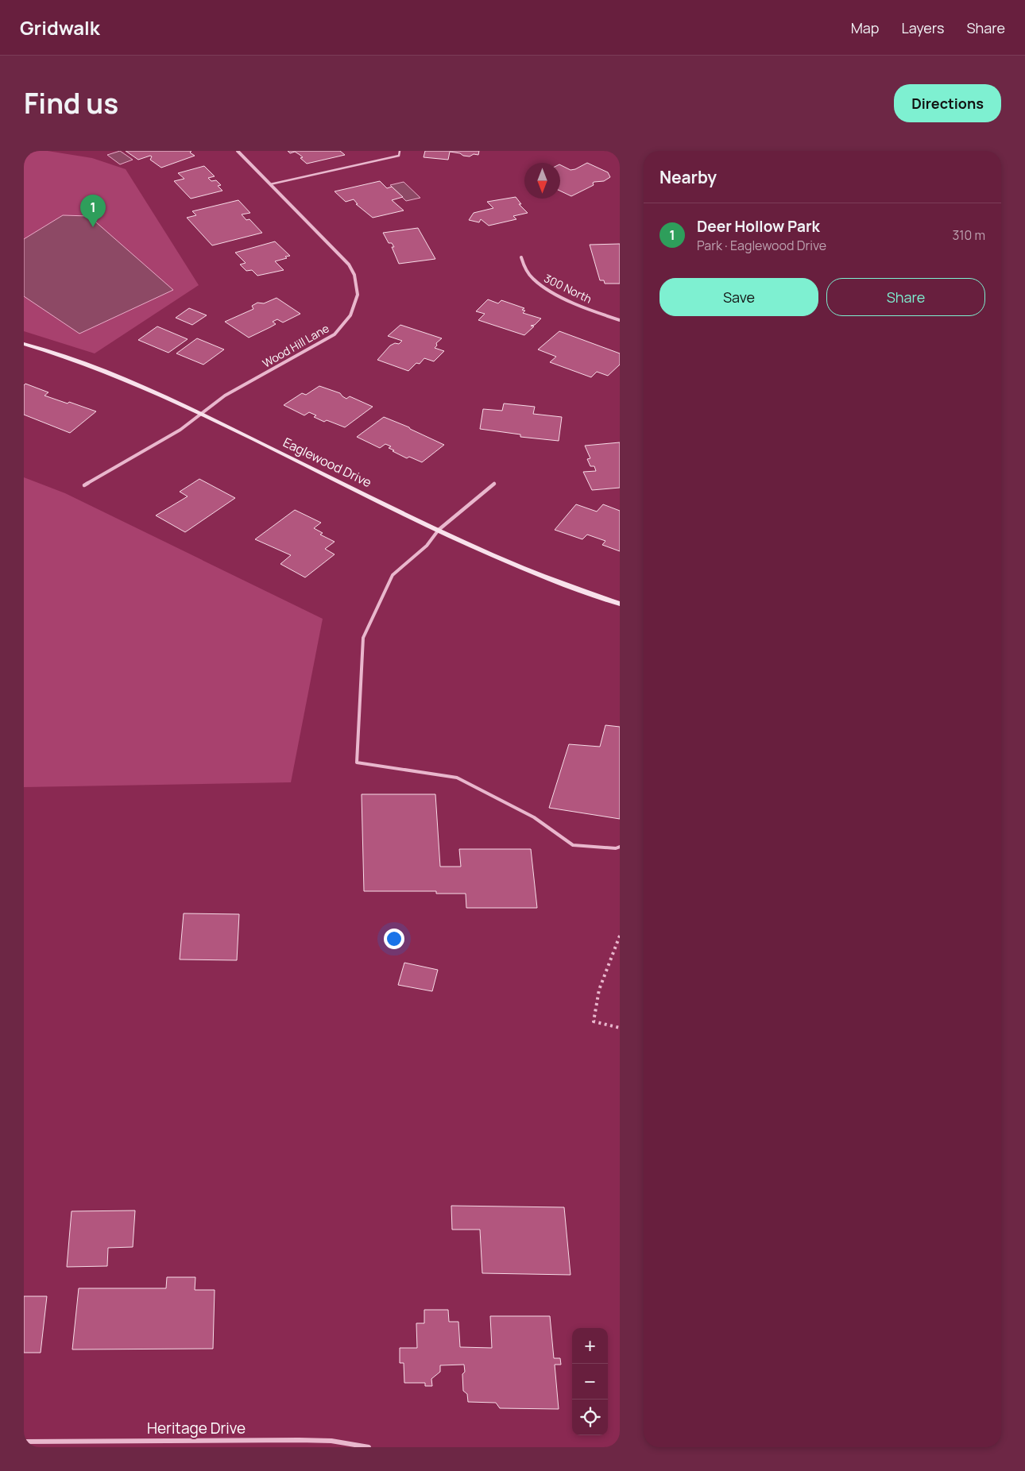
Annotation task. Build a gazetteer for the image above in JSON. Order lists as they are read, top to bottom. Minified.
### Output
{"streets":{"main road":["Eaglewood Drive"],"street":["300 North","Wood Hill Lane","Heritage Drive"]},"crossings":[["Wood Hill Lane","Eaglewood Drive"]],"north":"bottom","page":{"header":"Gridwalk","nav":["Map","Layers","Share"],"title":"Find us","buttons":["Directions",["Save","Share"]],"heading":"Nearby","pins":"1","list":[{"mark":"1","name":"Deer Hollow Park","note":"Park · Eaglewood Drive","value":"310 m"}],"map_buttons":["+","−"]}}
